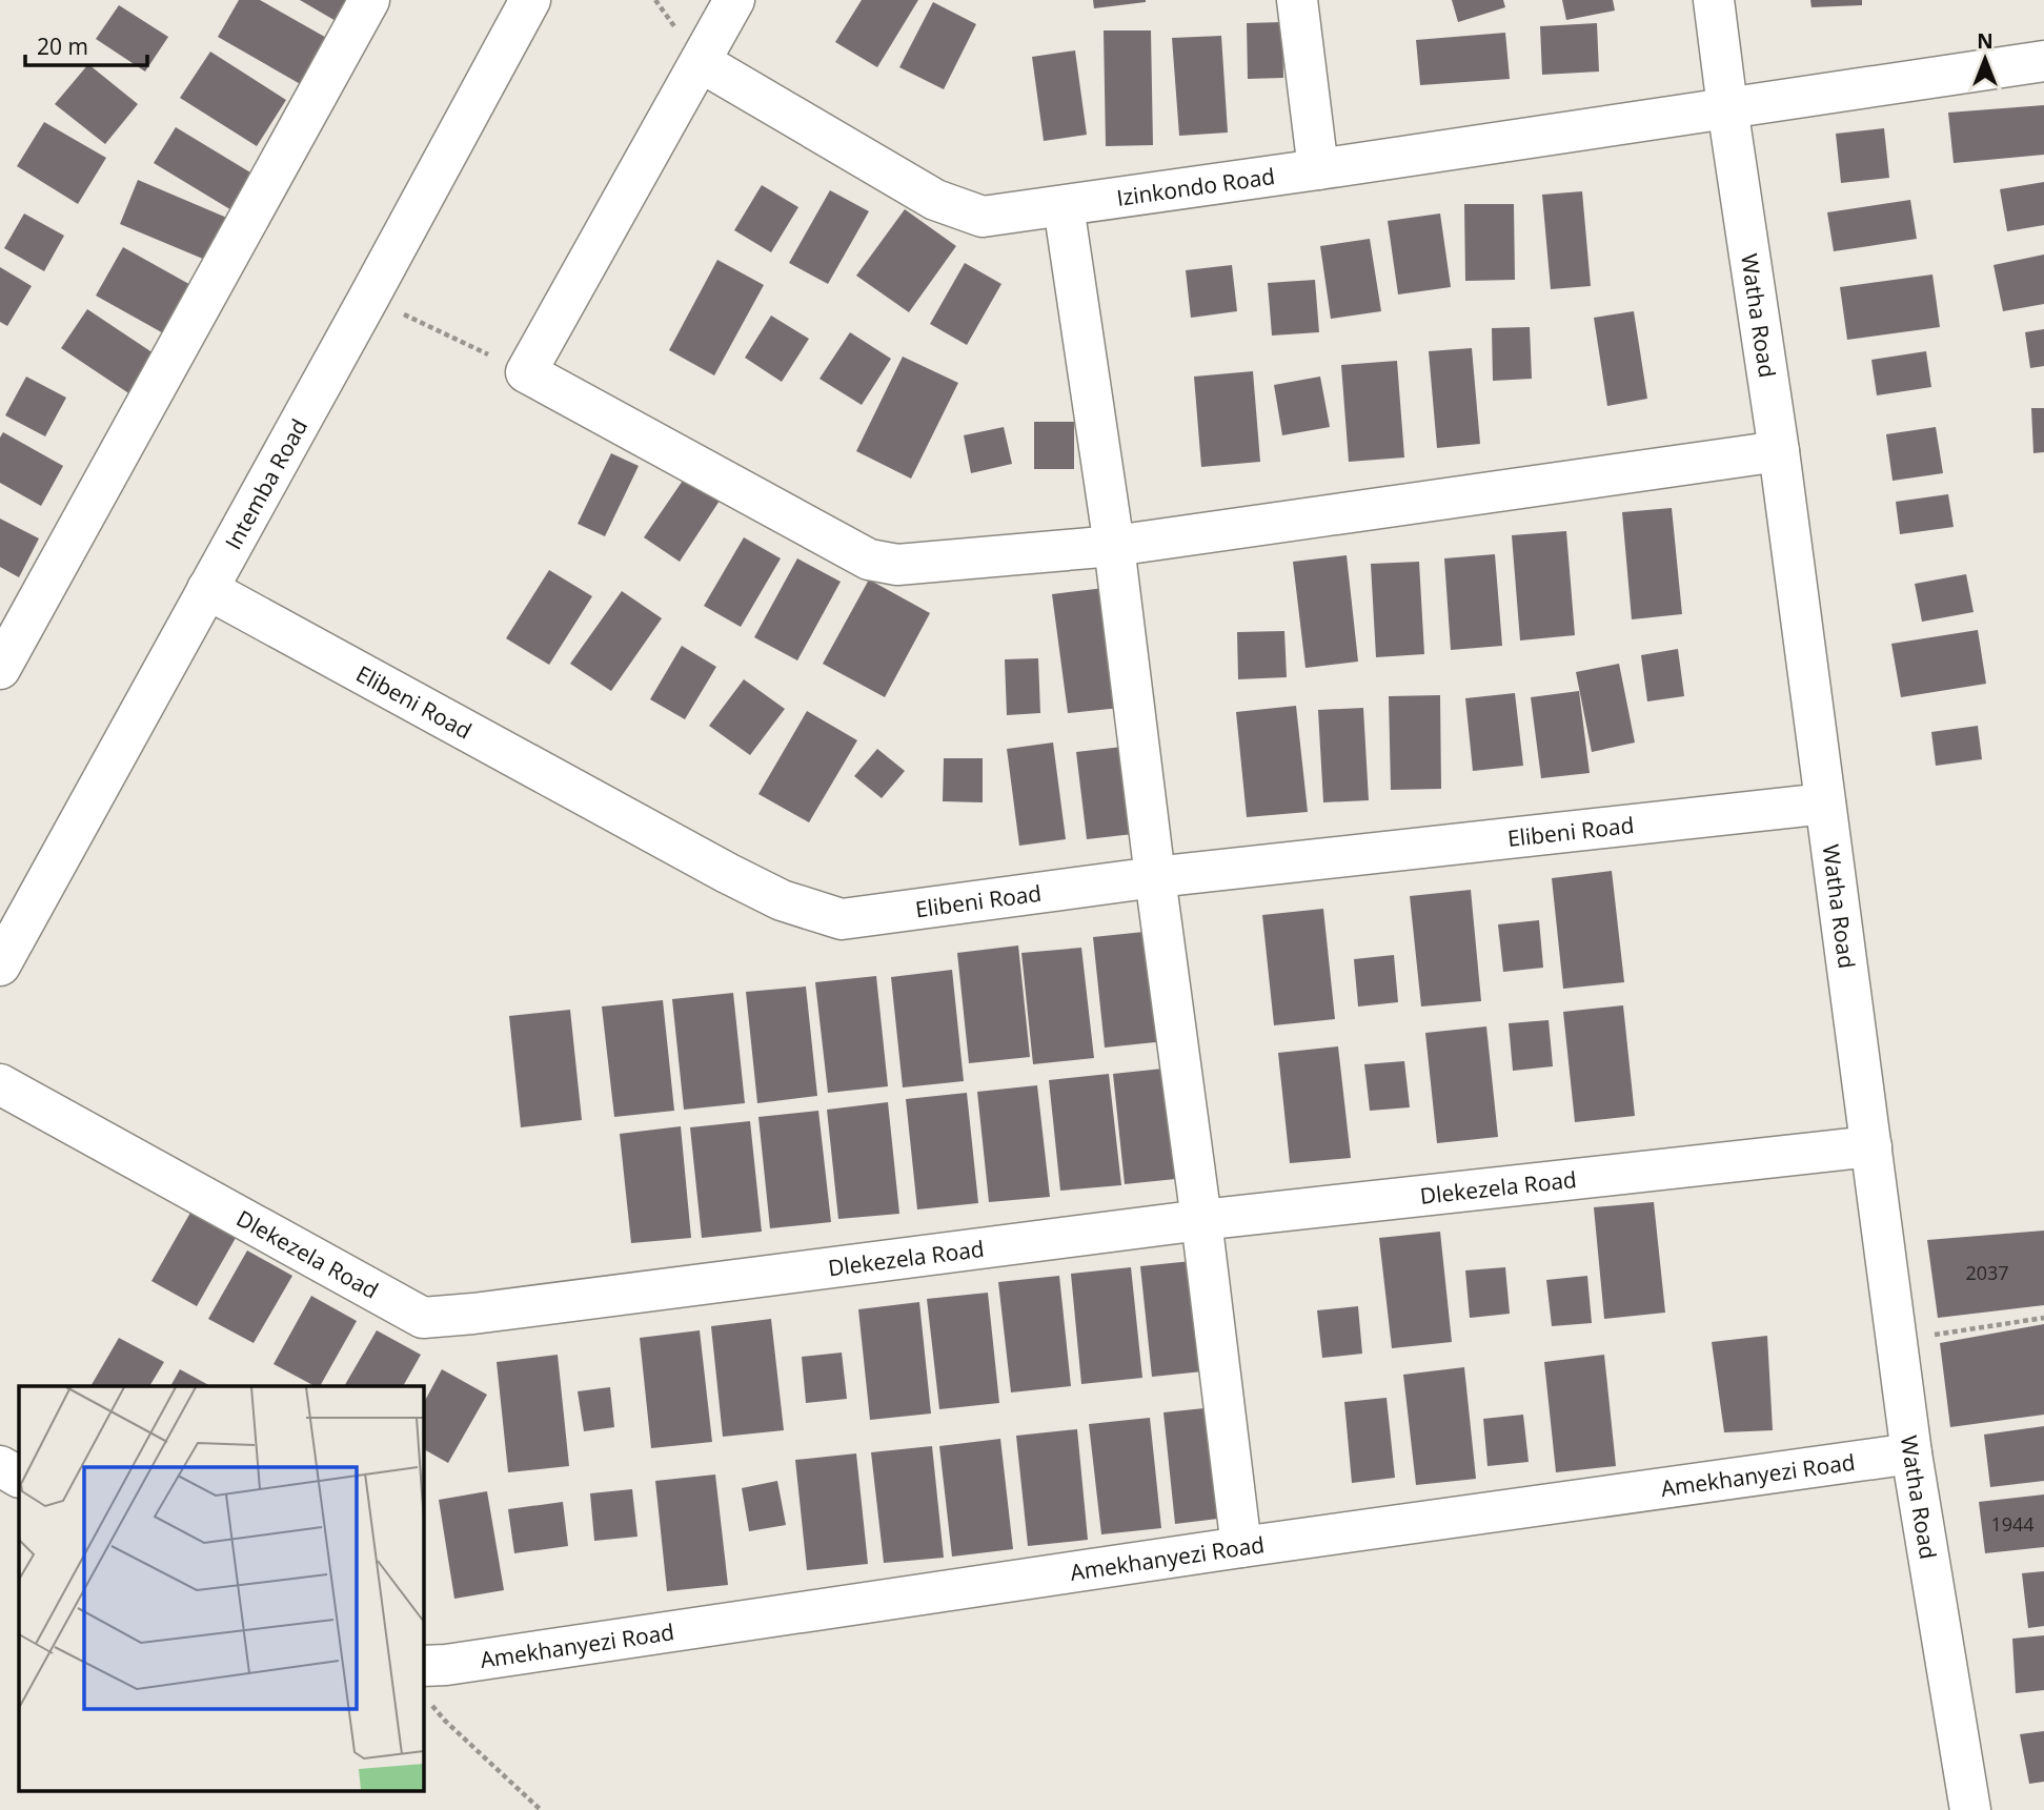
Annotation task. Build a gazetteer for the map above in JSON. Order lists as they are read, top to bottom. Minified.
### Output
{"streets":{"street":["Izinkondo Road","Watha Road","Intemba Road","Elibeni Road","Dlekezela Road","Amekhanyezi Road"]},"crossings":[["Izinkondo Road","Watha Road"],["Watha Road","Elibeni Road"],["Watha Road","Dlekezela Road"],["Watha Road","Amekhanyezi Road"],["Intemba Road","Elibeni Road"]],"house_numbers":["2037","1944"],"scale_bar":"20 m","north":"top"}
